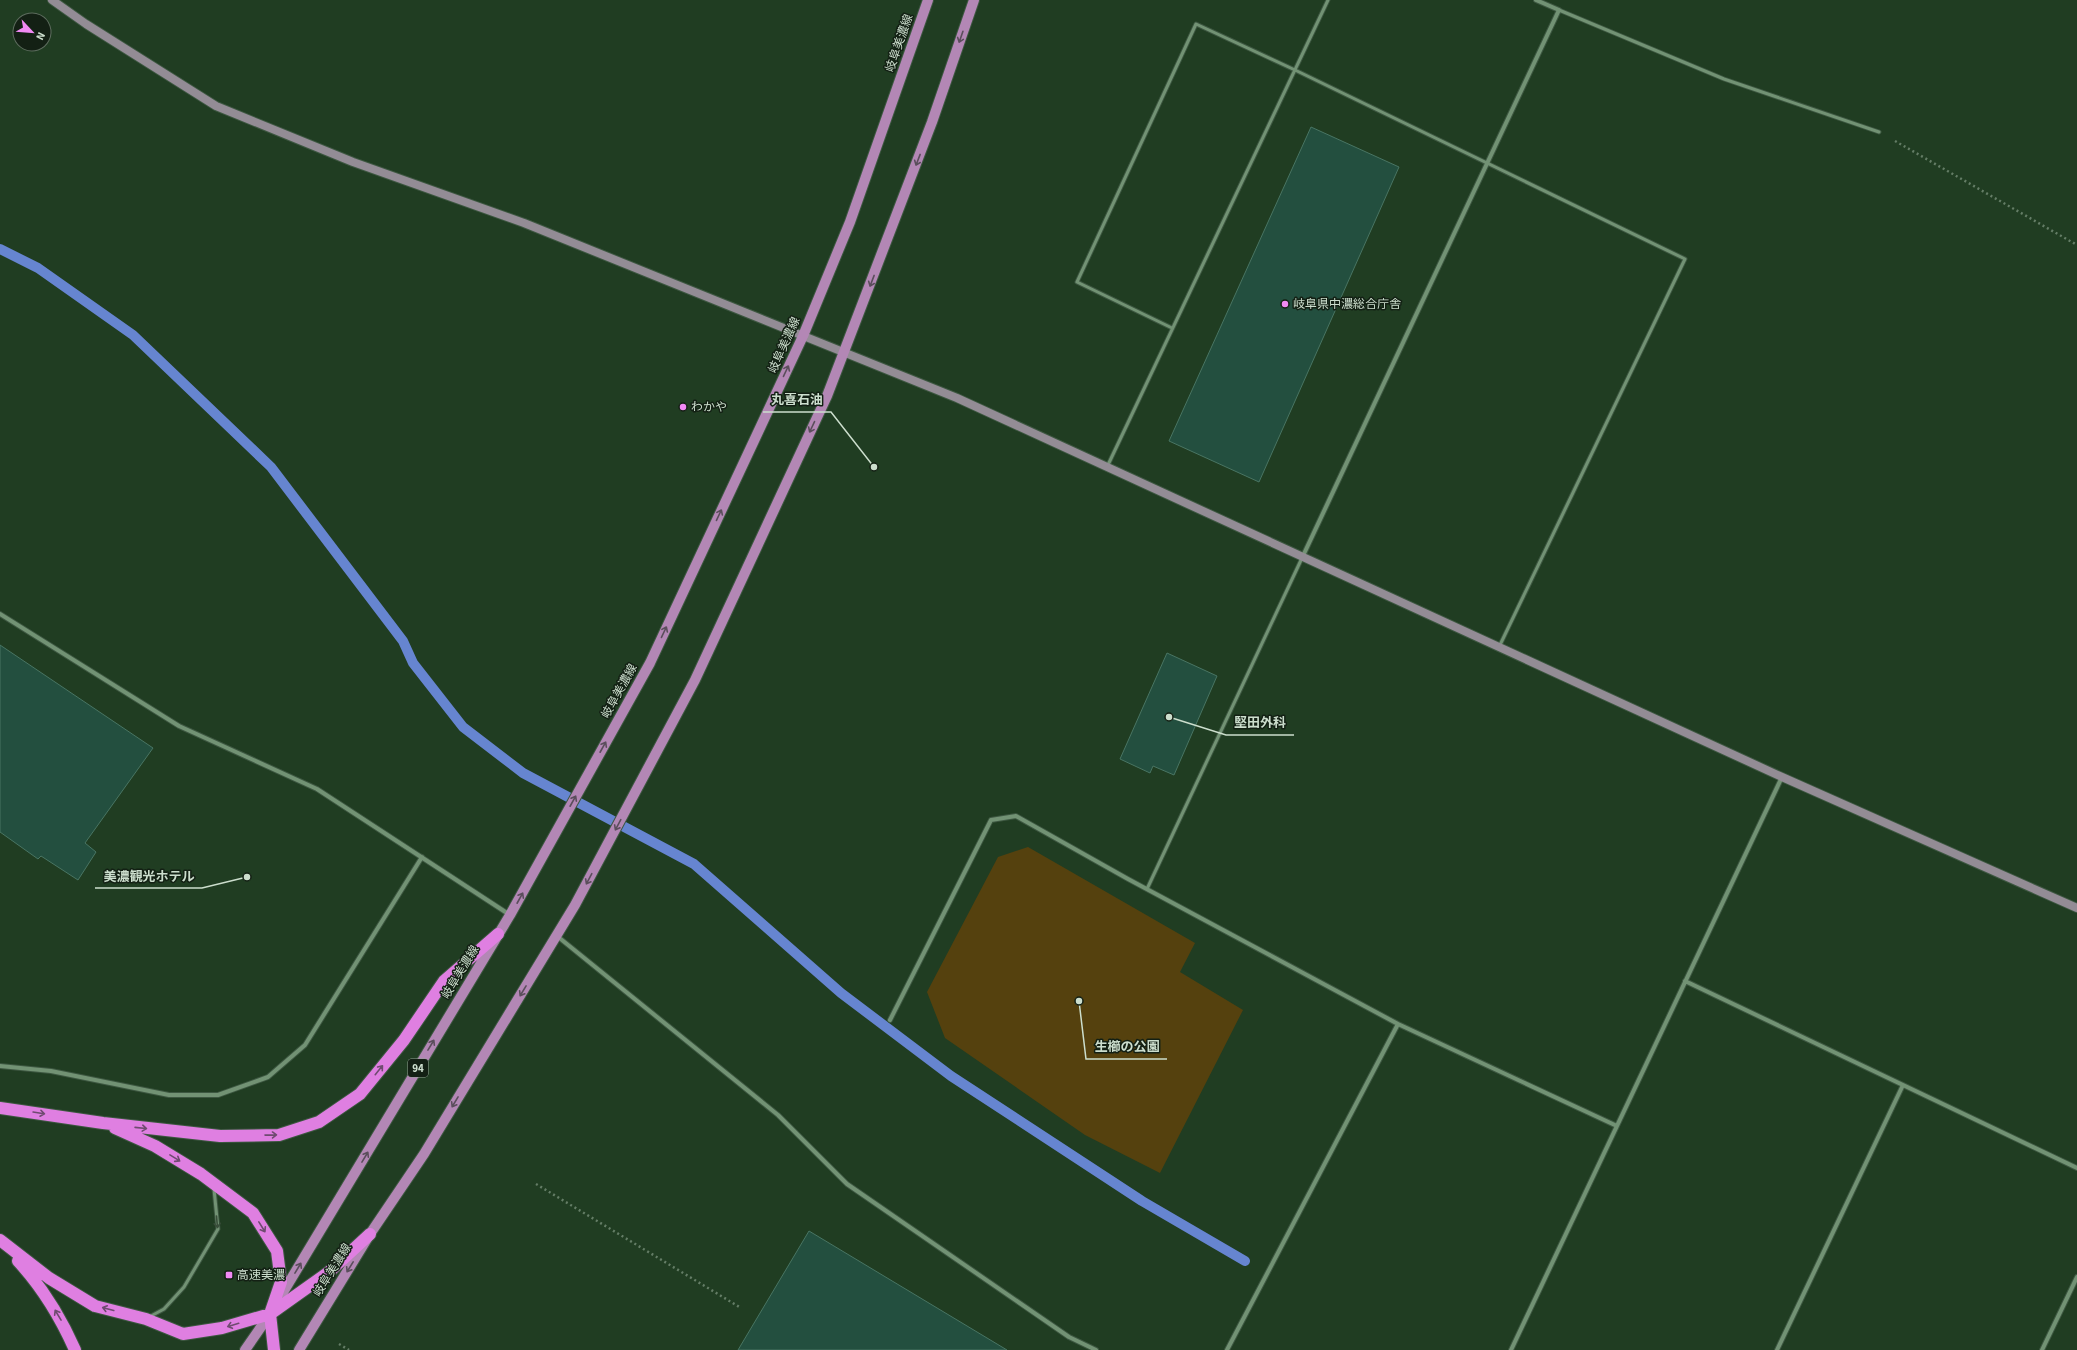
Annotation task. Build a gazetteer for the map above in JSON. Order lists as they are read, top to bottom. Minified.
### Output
{"streets":{"main road":["岐阜美濃線","94"]},"places":{"other":["岐阜県中濃総合庁舎","わかや","丸喜石油","堅田外科","美濃観光ホテル","生櫛の公園"],"transit":["高速美濃"]},"north":"bottom right"}
